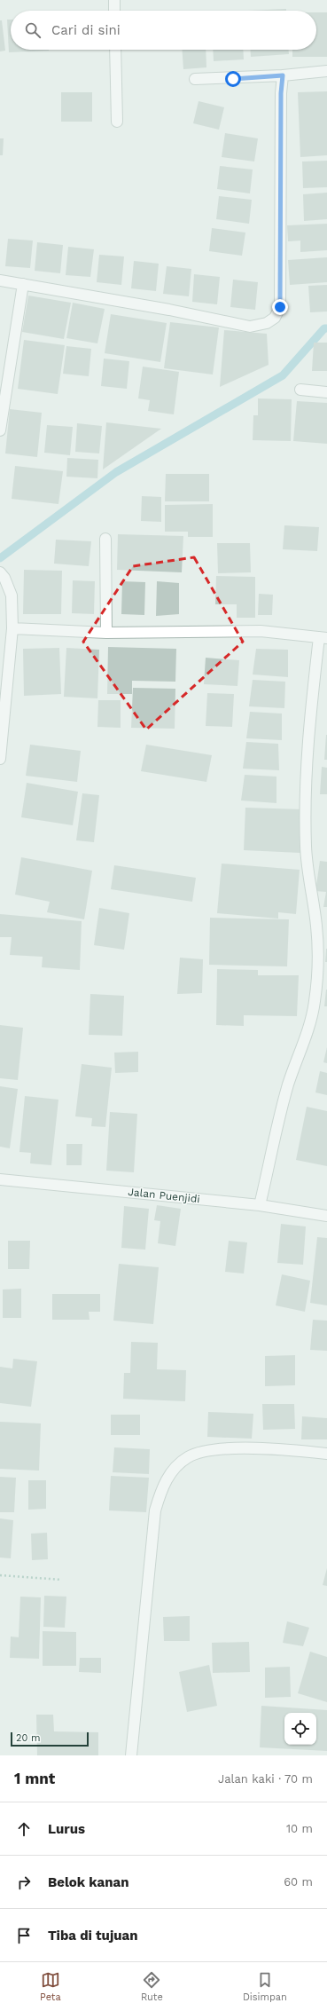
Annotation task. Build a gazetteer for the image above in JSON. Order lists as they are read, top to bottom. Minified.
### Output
{"streets":{"street":["Jalan Puenjidi"]},"scale_bar":"20 m","page":{"search":"Cari di sini","scale":"20 m","heading":["1 mnt","Jalan kaki · 70 m"],"list":[["Lurus","10 m"],["Belok kanan","60 m"],"Tiba di tujuan"],"nav":["Peta","Rute","Disimpan"]}}
